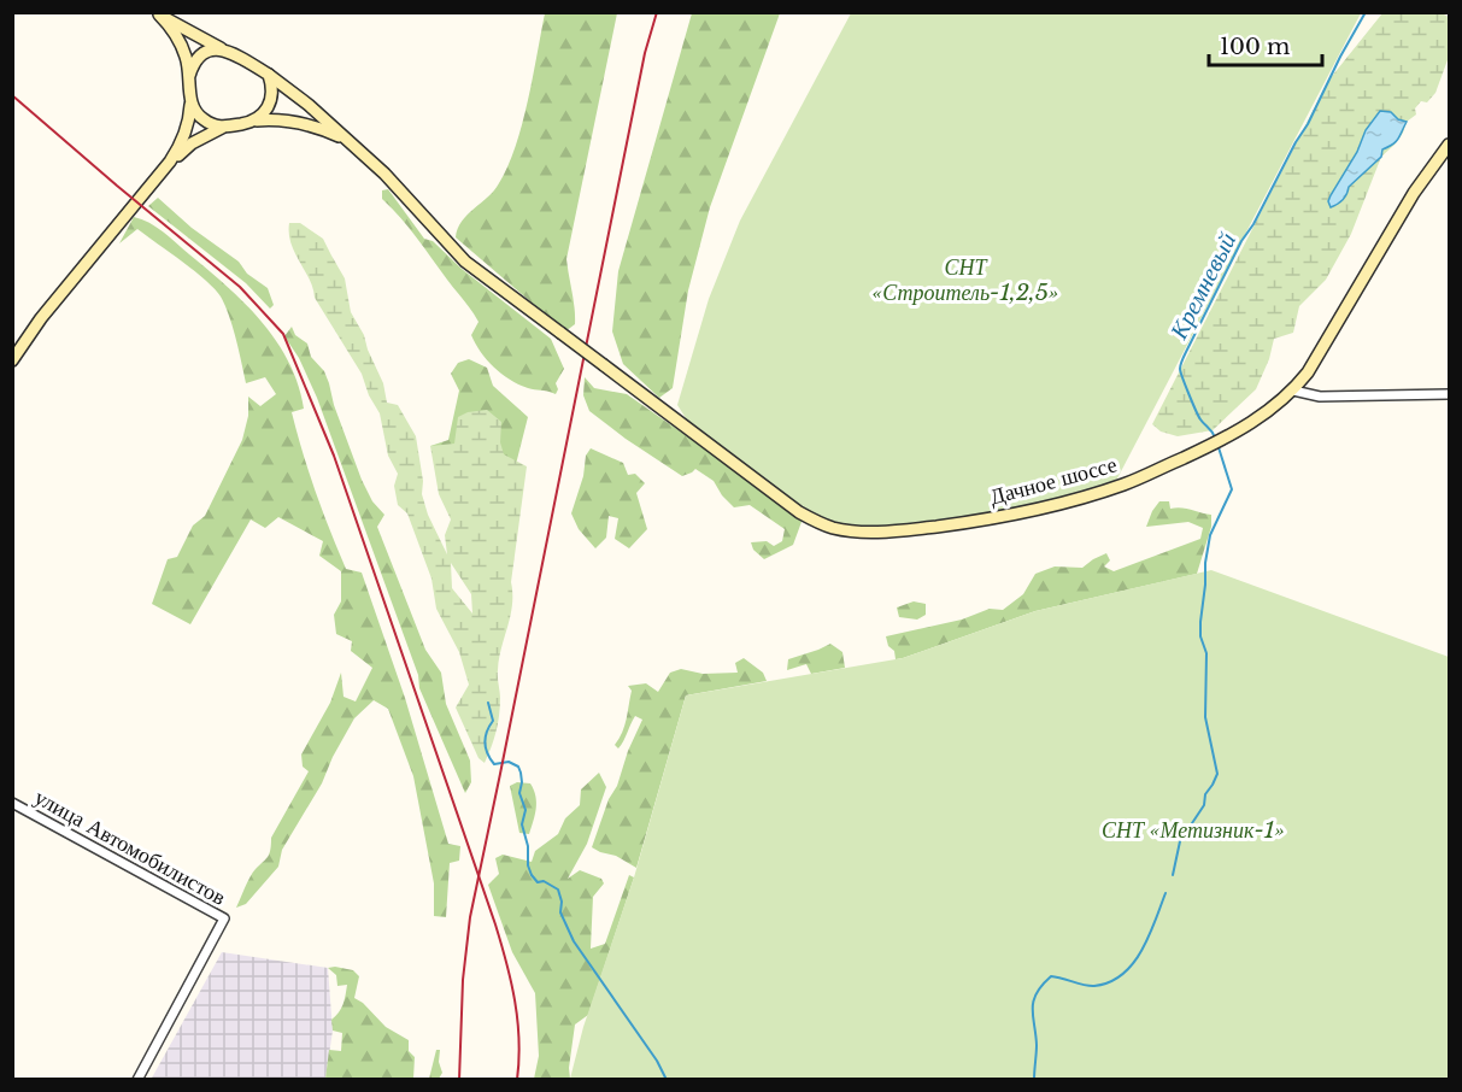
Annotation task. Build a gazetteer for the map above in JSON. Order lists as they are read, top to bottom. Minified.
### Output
{"streets":{"main road":["Дачное шоссе"],"street":["улица Автомобилистов"]},"water":["Кремневый"],"parks":["СНТ «Строитель-1,2,5»","СНТ «Метизник-1»"],"scale_bar":"100 m"}
